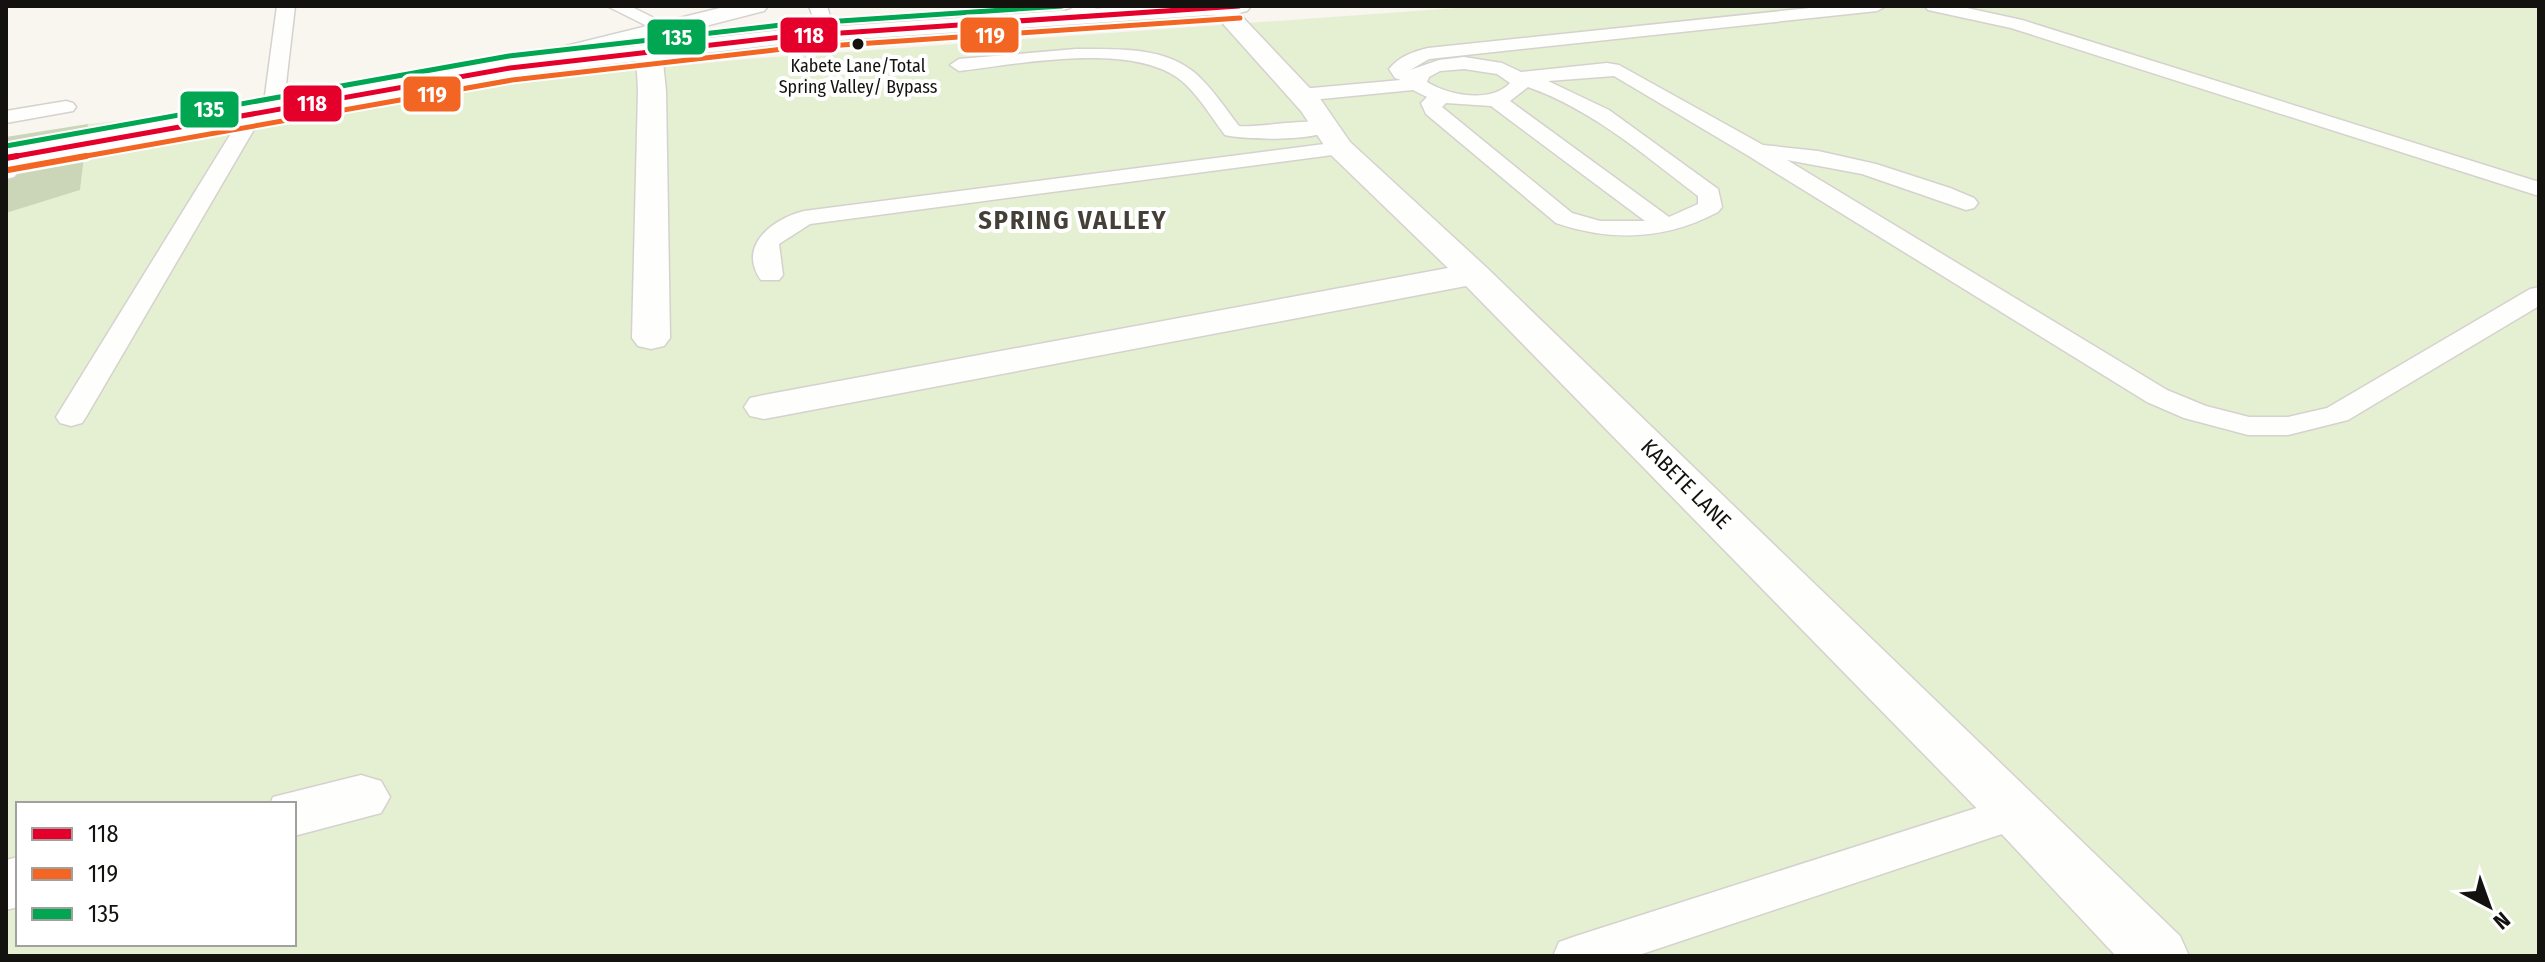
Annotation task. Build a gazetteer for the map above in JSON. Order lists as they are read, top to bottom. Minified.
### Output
{"streets":{"street":["KABETE LANE"]},"districts":["SPRING VALLEY"],"places":["Kabete Lane/Total Spring Valley/ Bypass"],"lines":["transit line 118","transit line 135","transit line 119"],"legend":["118","119","135"],"north":"bottom right"}
